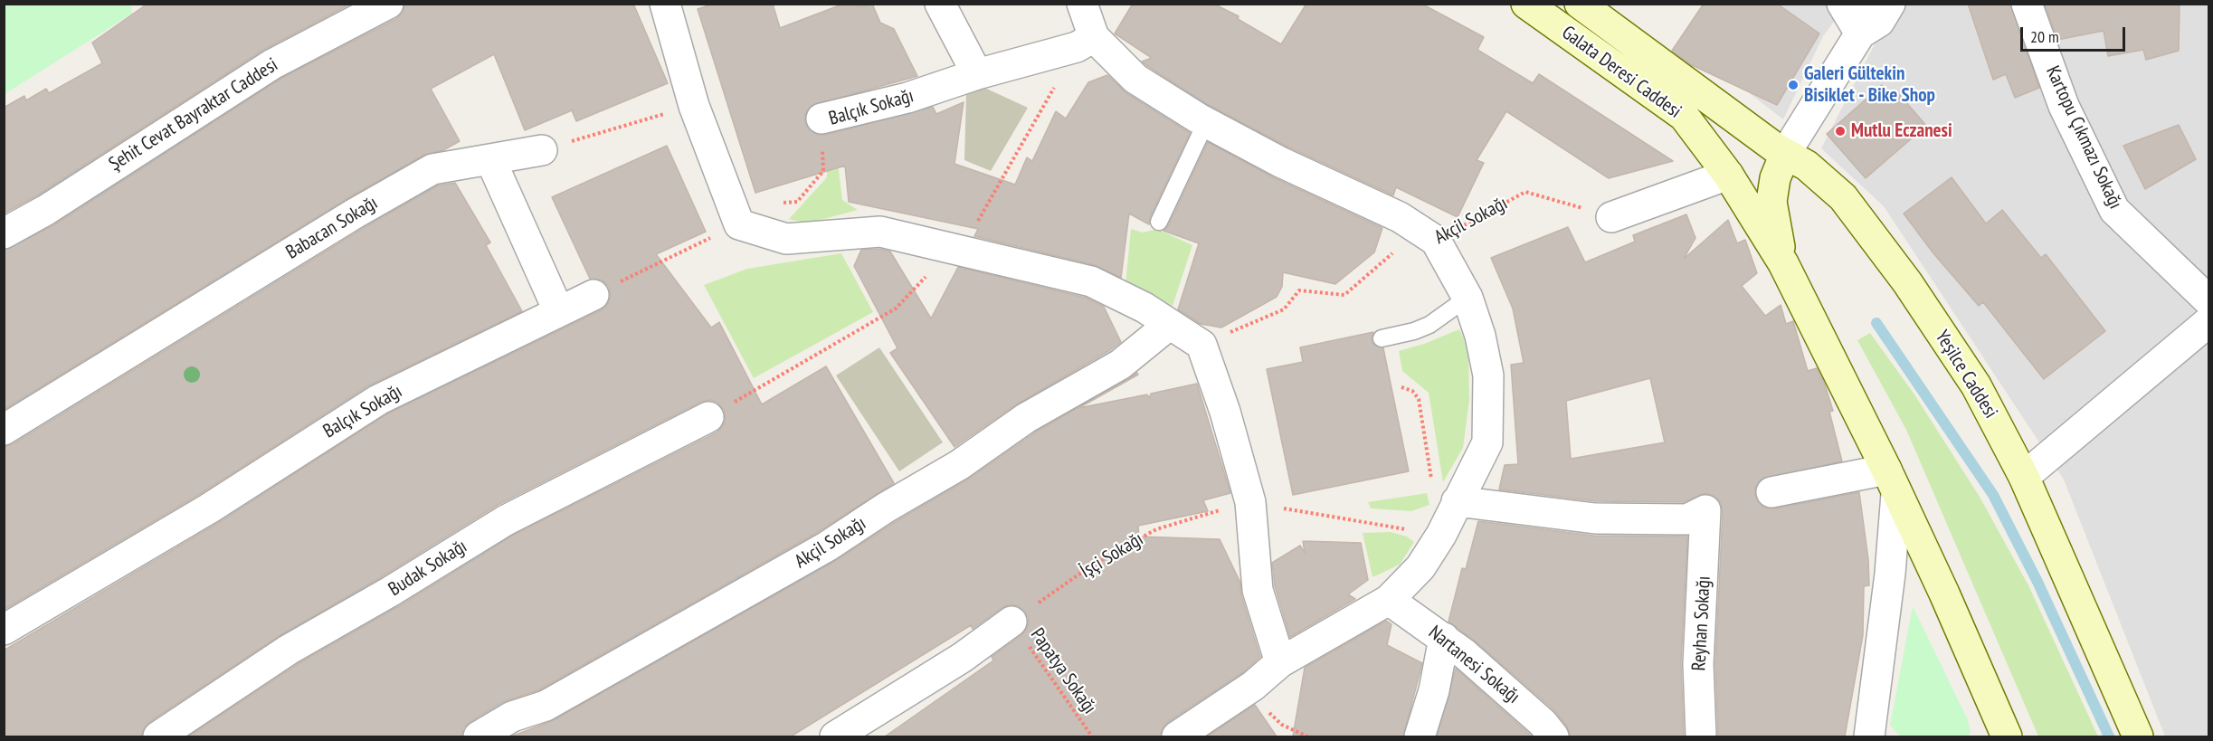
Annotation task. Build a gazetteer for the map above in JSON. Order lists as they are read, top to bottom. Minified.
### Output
{"streets":{"main road":["Galata Deresi Caddesi","Yeşilce Caddesi"],"street":["Balçık Sokağı","Şehit Cevat Bayraktar Caddesi","Kartopu Çıkmazı Sokağı","Akçil Sokağı","Babacan Sokağı","Budak Sokağı","Reyhan Sokağı","Nartanesi Sokağı"],"path":["İşçi Sokağı","Papatya Sokağı"]},"crossings":[["Galata Deresi Caddesi","Yeşilce Caddesi"],["İşçi Sokağı","Papatya Sokağı"]],"places":["Galeri Gültekin Bisiklet - Bike Shop","Mutlu Eczanesi"],"scale_bar":"20 m"}
